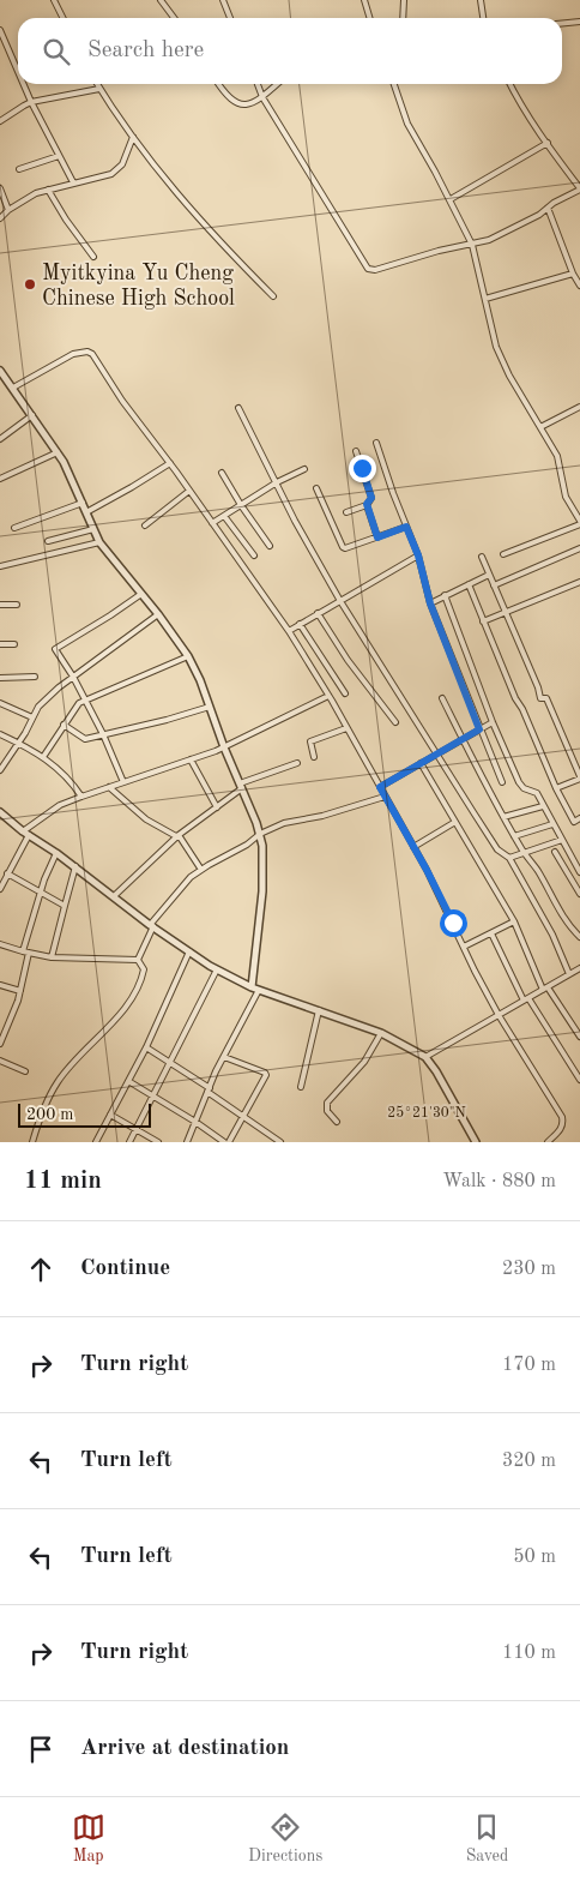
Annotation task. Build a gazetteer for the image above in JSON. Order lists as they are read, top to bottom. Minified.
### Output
{"places":["Myitkyina Yu Cheng Chinese High School"],"scale_bar":"200 m","page":{"search":"Search here","scale":"200 m","heading":["11 min","Walk · 880 m"],"list":[["Continue","230 m"],["Turn right","170 m"],["Turn left","320 m"],["Turn left","50 m"],["Turn right","110 m"],"Arrive at destination"],"nav":["Map","Directions","Saved"]},"coordinates":["25°21'30\"N"]}
